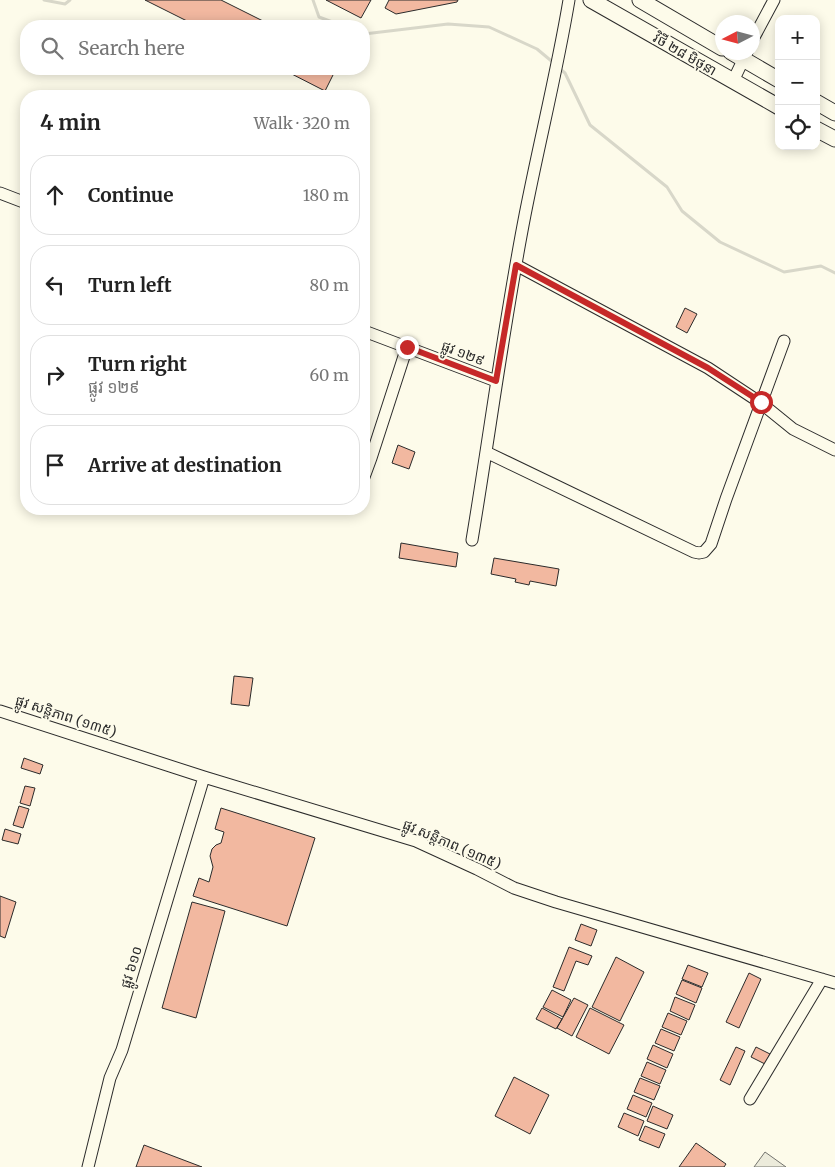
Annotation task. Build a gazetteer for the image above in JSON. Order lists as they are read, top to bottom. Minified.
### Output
{"streets":{"main road":["វិថី ២៨ មិថុនា"],"street":["ផ្លូវ ១២៩","ផ្លូវ សន្តិភាព (១៣៥)","ផ្លូវ ៦១០"]},"crossings":[["ផ្លូវ សន្តិភាព (១៣៥)","ផ្លូវ ៦១០"]],"north":"left","page":{"map_buttons":["+","−"],"search":"Search here","heading":["4 min","Walk · 320 m"],"list":[["Continue","180 m"],["Turn left","80 m"],["Turn right","ផ្លូវ ១២៩","60 m"],"Arrive at destination"]}}
